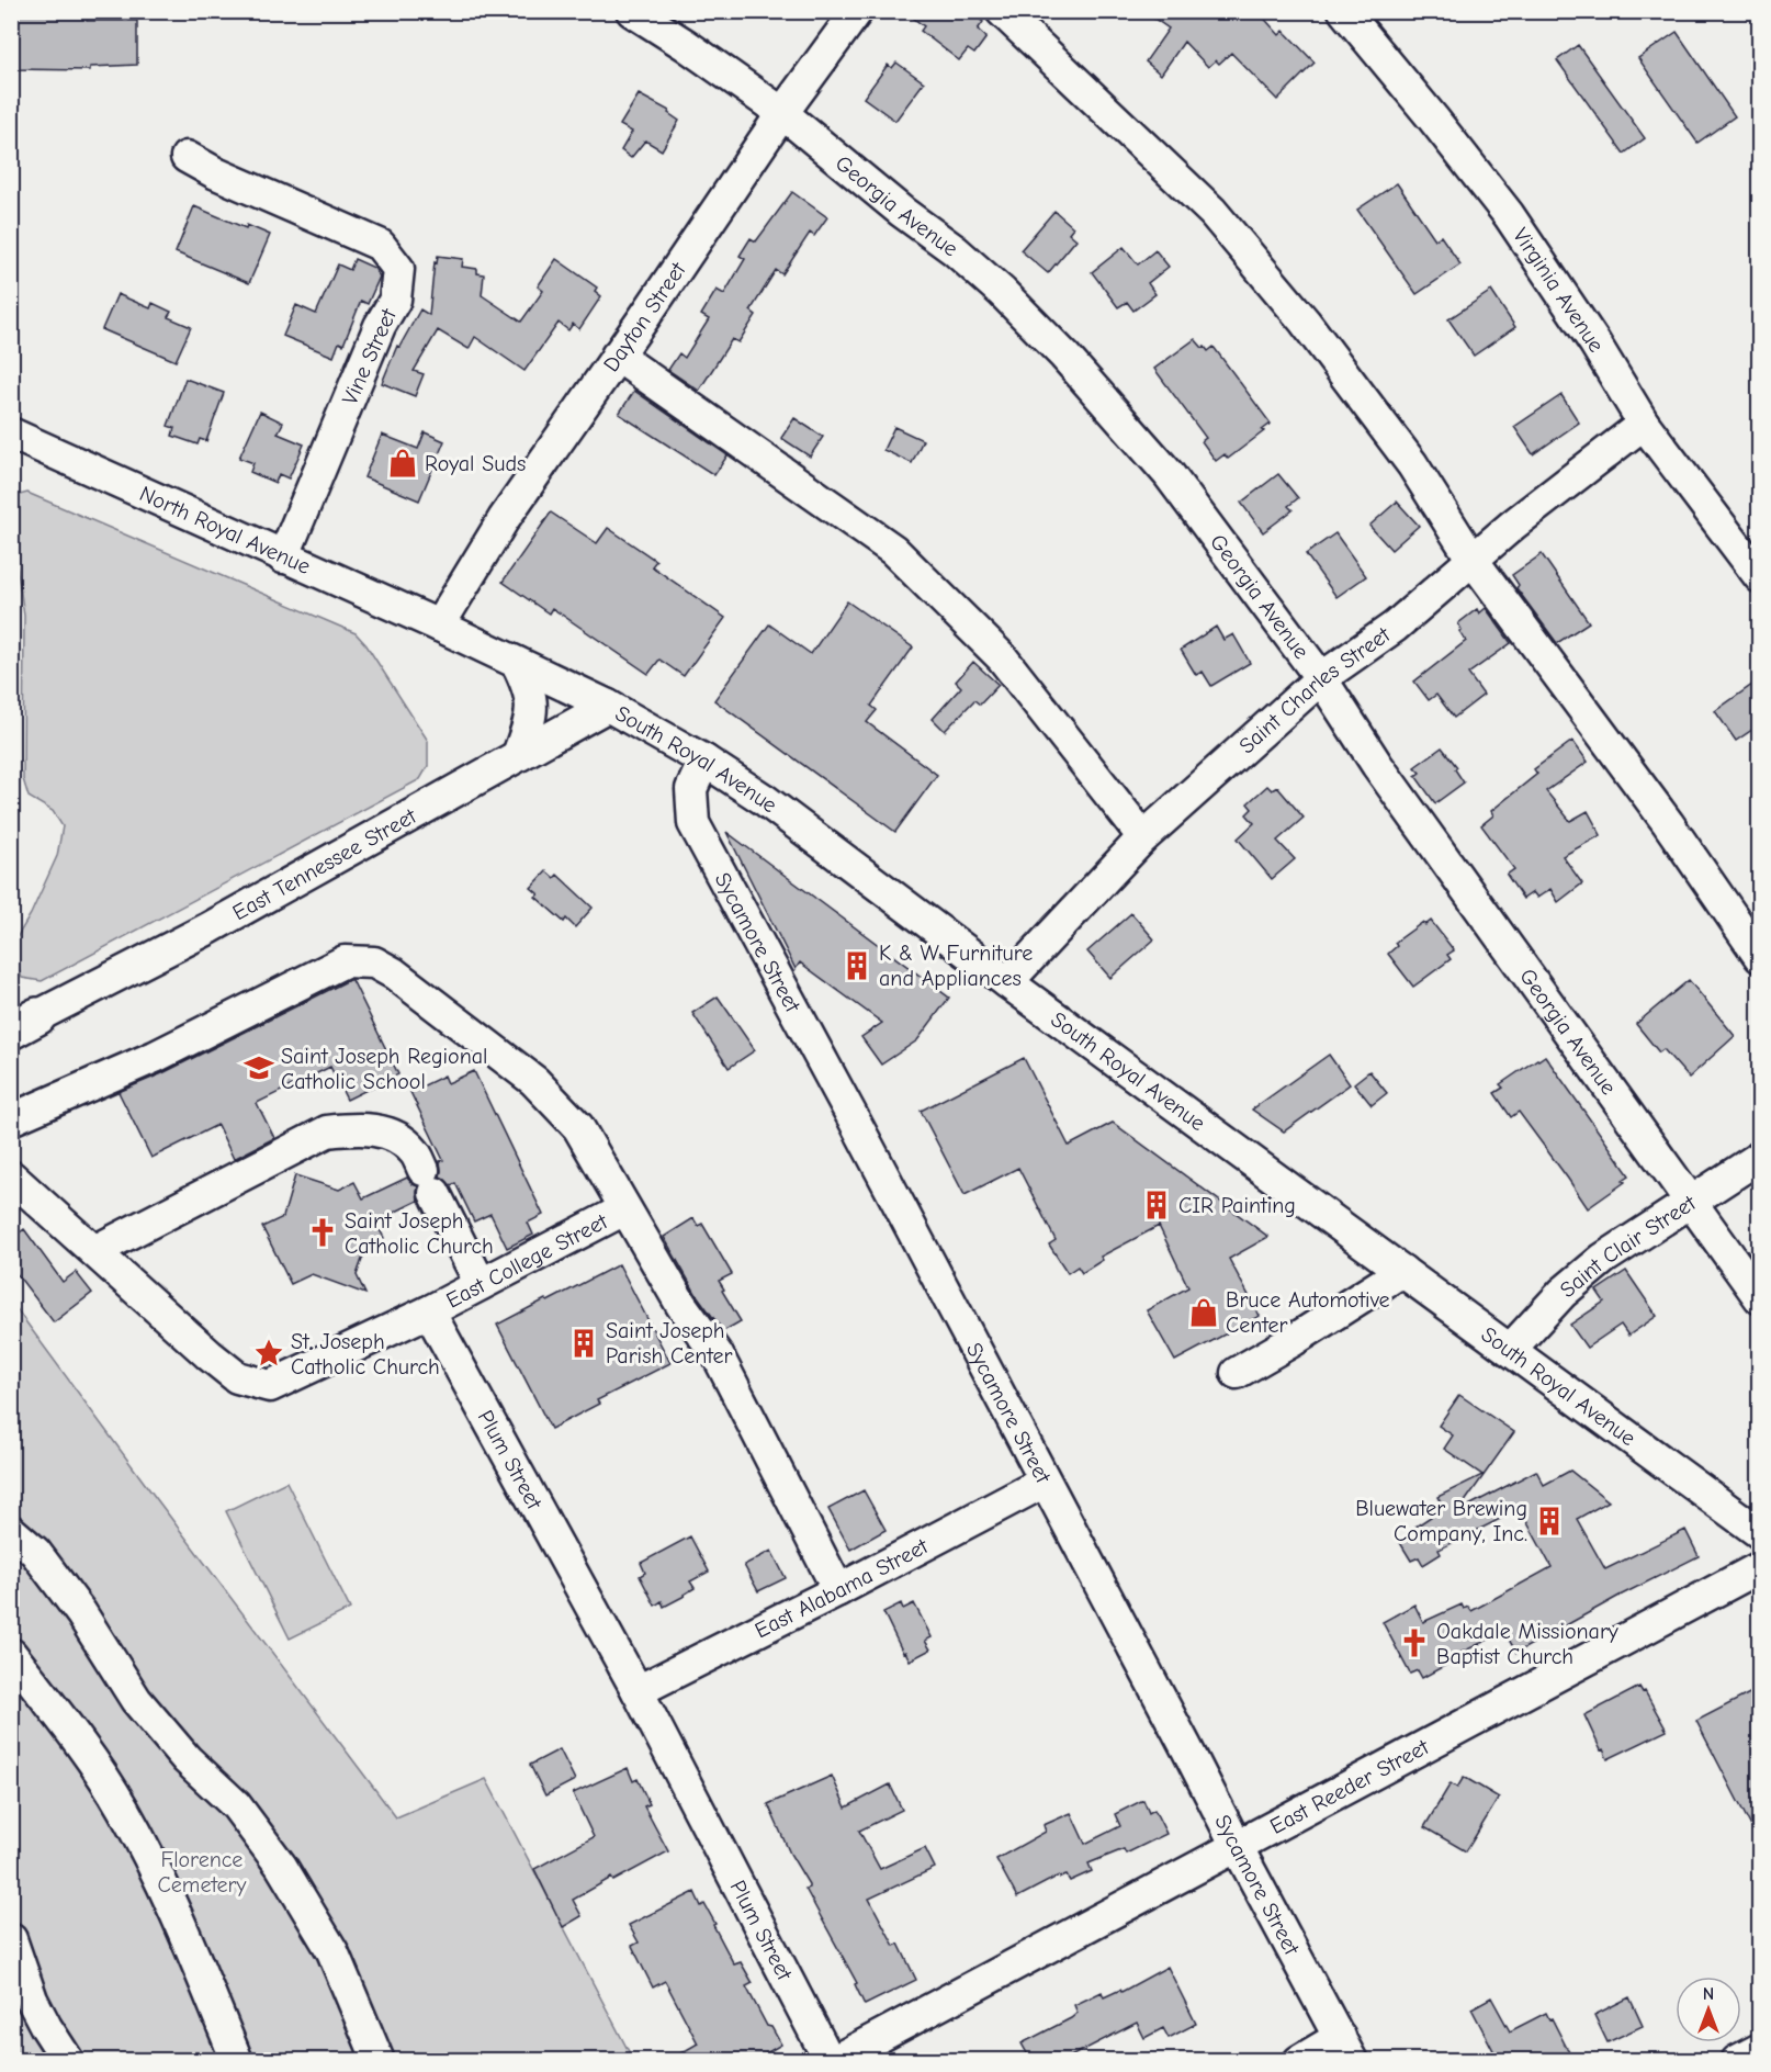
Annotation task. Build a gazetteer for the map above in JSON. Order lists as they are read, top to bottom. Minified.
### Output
{"streets":{"street":["Georgia Avenue","Virginia Avenue","Dayton Street","Vine Street","North Royal Avenue","Saint Charles Street","South Royal Avenue","East Tennessee Street","Sycamore Street","Saint Clair Street","East College Street","Plum Street","East Alabama Street","East Reeder Street"]},"crossings":[["Georgia Avenue","Dayton Street"],["Georgia Avenue","Saint Charles Street"],["Georgia Avenue","Saint Clair Street"],["Virginia Avenue","Saint Charles Street"],["Dayton Street","North Royal Avenue"],["Dayton Street","South Royal Avenue"],["Vine Street","North Royal Avenue"],["North Royal Avenue","South Royal Avenue"],["Saint Charles Street","South Royal Avenue"],["South Royal Avenue","East Tennessee Street"],["South Royal Avenue","Sycamore Street"],["South Royal Avenue","Saint Clair Street"],["Sycamore Street","East Alabama Street"],["Sycamore Street","East Reeder Street"],["East College Street","Plum Street"],["Plum Street","East Alabama Street"]],"parks":["Florence Cemetery"],"places":{"shop":["Royal Suds","Bruce Automotive Center"],"building":["K & W Furniture and Appliances","CIR Painting","Saint Joseph Parish Center","Bluewater Brewing Company, Inc."],"school or university":["Saint Joseph Regional Catholic School"],"church":["Saint Joseph Catholic Church","Oakdale Missionary Baptist Church"],"place":["St. Joseph Catholic Church"]},"north":"top"}
